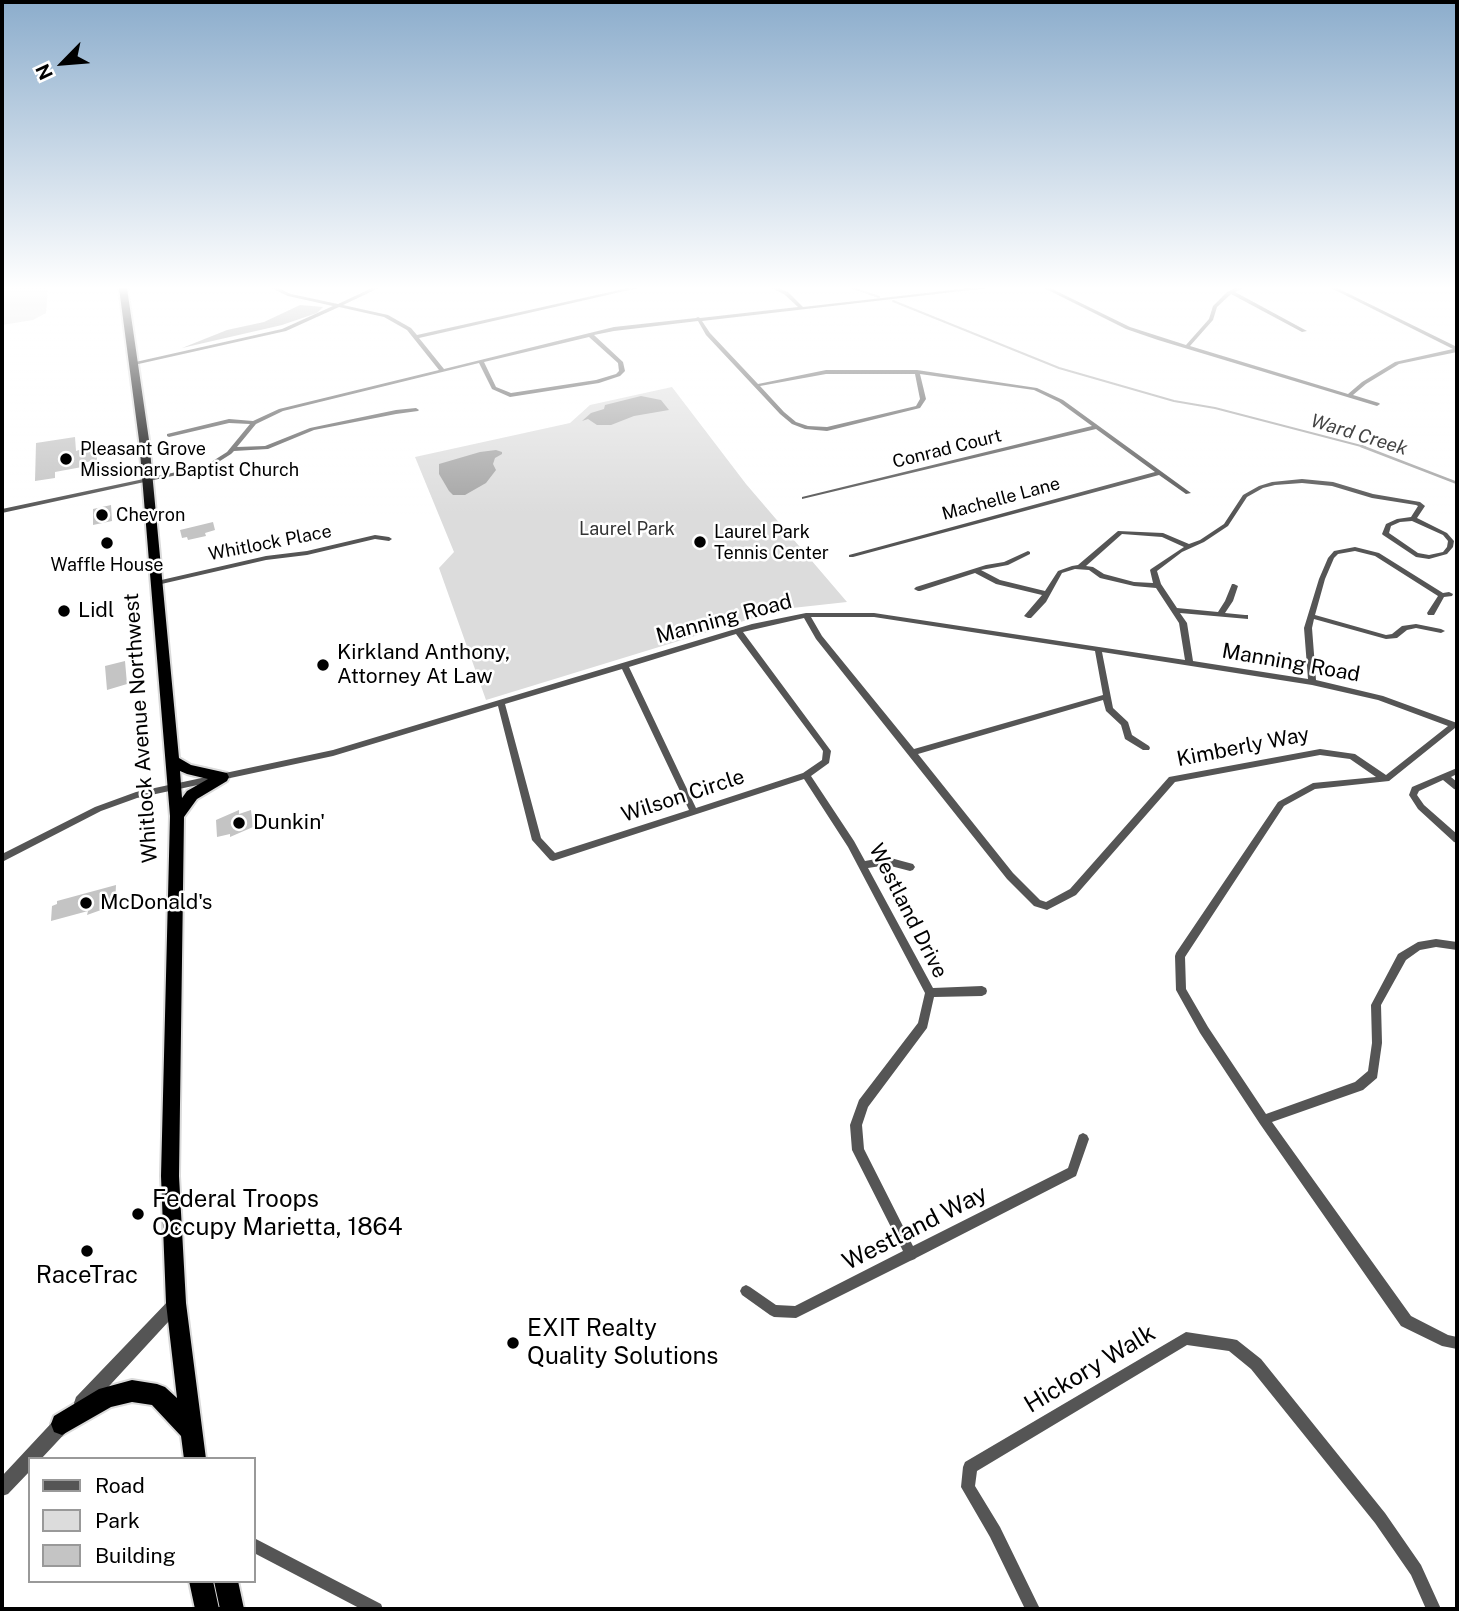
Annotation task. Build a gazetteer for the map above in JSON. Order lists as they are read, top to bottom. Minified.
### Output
{"streets":{"highway":["Whitlock Avenue Northwest"],"street":["Conrad Court","Machelle Lane","Whitlock Place","Manning Road","Kimberly Way","Wilson Circle","Westland Drive","Westland Way","Hickory Walk"]},"crossings":[["Whitlock Place","Whitlock Avenue Northwest"],["Manning Road","Whitlock Avenue Northwest"],["Manning Road","Wilson Circle"],["Wilson Circle","Westland Drive"],["Westland Drive","Westland Way"]],"water":["Ward Creek"],"parks":["Laurel Park"],"places":["Pleasant Grove Missionary Baptist Church","Chevron","Laurel Park Tennis Center","Waffle House","Lidl","Kirkland Anthony, Attorney At Law","Dunkin'","McDonald's","Federal Troops Occupy Marietta, 1864","RaceTrac","EXIT Realty Quality Solutions"],"legend":["Road","Park","Building"],"north":"bottom left"}
